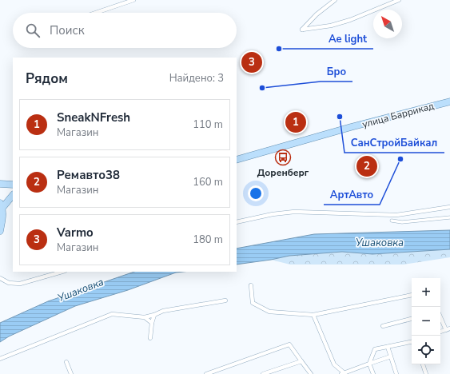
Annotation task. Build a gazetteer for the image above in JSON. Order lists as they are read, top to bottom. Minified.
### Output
{"streets":{"main road":["улица Баррикад"]},"water":["Ушаковка"],"places":{"other":["Ae light","Бро","СанСтройБайкал","АртАвто"],"bus stop":["Доренберг"]},"north":"top left","page":{"search":"Поиск","pins":["3","1","2"],"heading":["Рядом","Найдено: 3"],"list":[{"mark":"1","name":"SneakNFresh","note":"Магазин","value":"110 m"},{"mark":"2","name":"Ремавто38","note":"Магазин","value":"160 m"},{"mark":"3","name":"Varmo","note":"Магазин","value":"180 m"}],"map_buttons":["+","−"]}}
